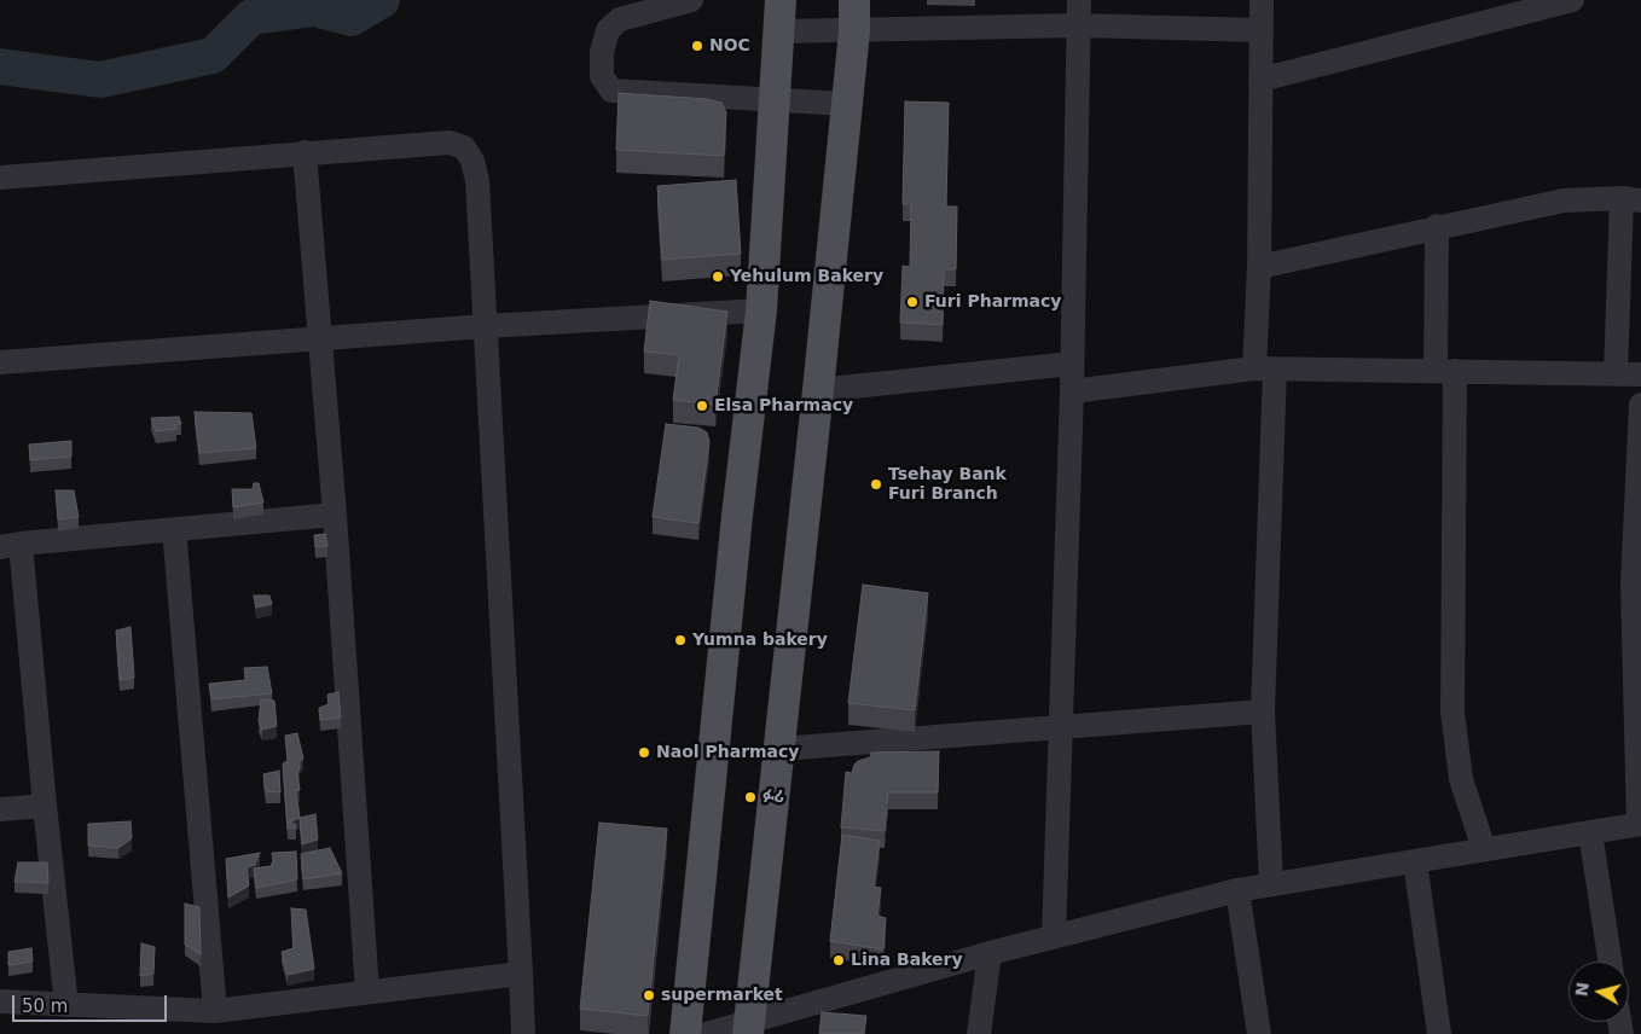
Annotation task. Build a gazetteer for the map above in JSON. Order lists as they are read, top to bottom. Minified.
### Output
{"places":["NOC","Yehulum Bakery","Furi Pharmacy","Elsa Pharmacy","Tsehay Bank Furi Branch","Yumna bakery","Naol Pharmacy","ፉሪ","Lina Bakery","supermarket"],"scale_bar":"50 m","north":"left"}
